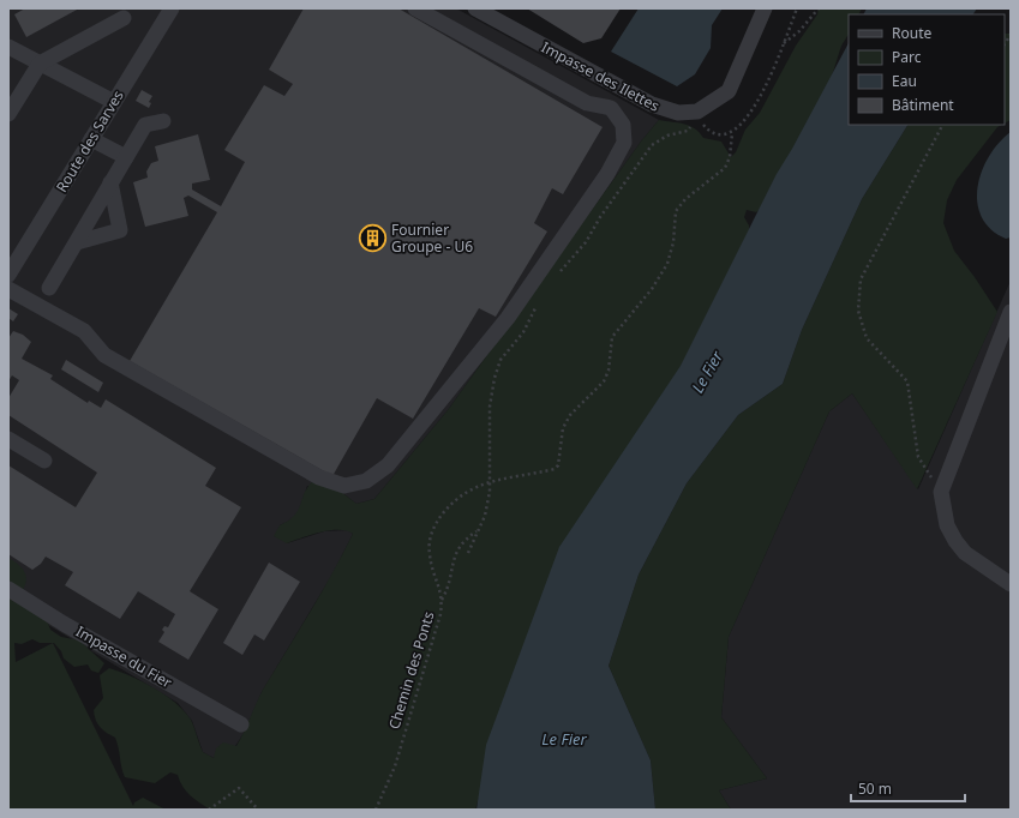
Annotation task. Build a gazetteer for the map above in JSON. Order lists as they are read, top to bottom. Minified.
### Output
{"streets":{"street":["Impasse des Ilettes","Route des Sarves","Impasse du Fier"],"path":["Chemin des Ponts"]},"water":["Le Fier"],"places":{"building":["Fournier Groupe - U6"]},"legend":["Route","Parc","Eau","Bâtiment"],"scale_bar":"50 m"}
